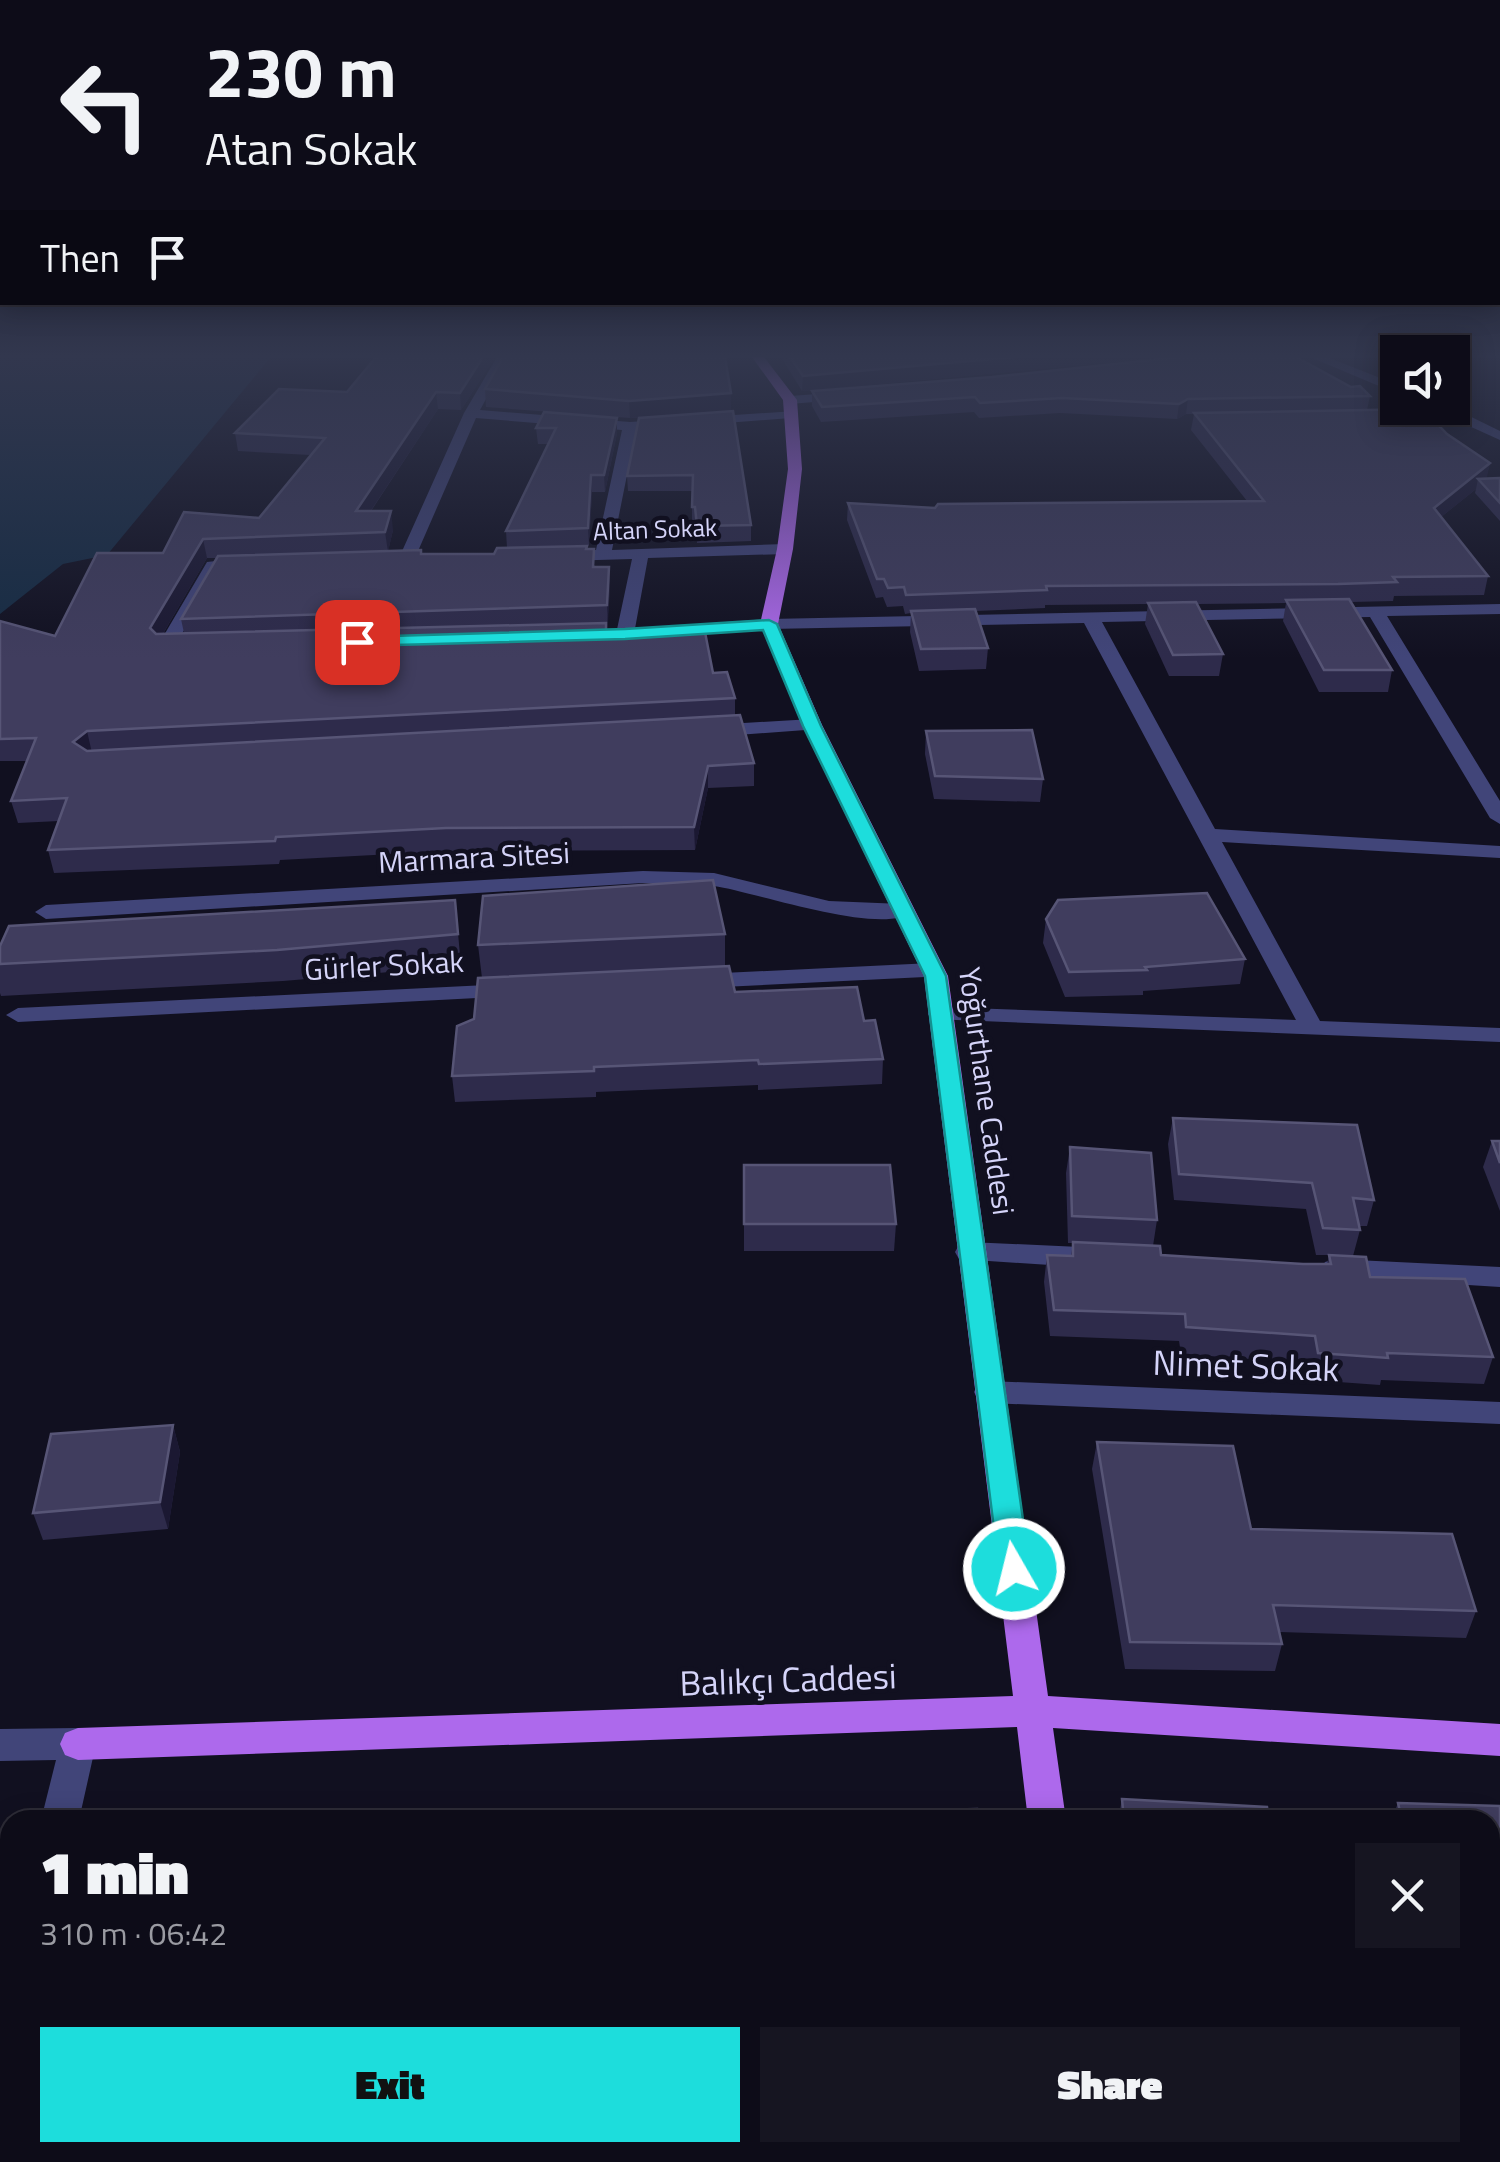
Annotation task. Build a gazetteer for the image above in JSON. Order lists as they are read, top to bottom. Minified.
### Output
{"streets":{"main road":["Yoğurthane Caddesi","Balıkçı Caddesi"],"street":["Altan Sokak","Marmara Sitesi","Gürler Sokak","Nimet Sokak"]},"crossings":[["Marmara Sitesi","Yoğurthane Caddesi"],["Yoğurthane Caddesi","Nimet Sokak"],["Yoğurthane Caddesi","Balıkçı Caddesi"]],"page":{"turn":["230 m","Atan Sokak"],"then":"Then","heading":["1 min","310 m · 06:42"],"buttons":["Exit","Share"]}}
